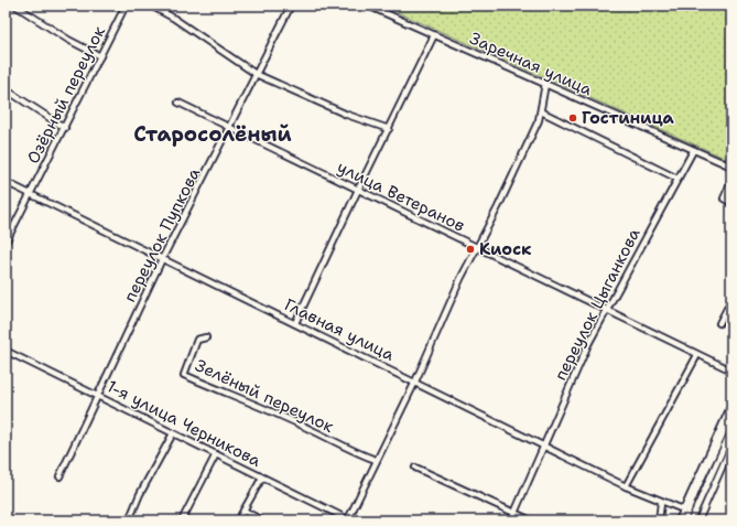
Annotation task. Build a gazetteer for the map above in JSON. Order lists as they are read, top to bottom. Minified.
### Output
{"streets":{"street":["Заречная улица","Озёрный переулок","улица Ветеранов","переулок Пупкова","переулок Цыганкова","Главная улица","Зелёный переулок","1-я улица Черникова"]},"crossings":[["Заречная улица","переулок Цыганкова"],["Озёрный переулок","Главная улица"],["улица Ветеранов","переулок Пупкова"],["улица Ветеранов","переулок Цыганкова"],["переулок Пупкова","Главная улица"],["переулок Пупкова","1-я улица Черникова"],["переулок Цыганкова","Главная улица"]],"districts":["Староcолёный"],"places":["Гостиница","Киоск"]}
